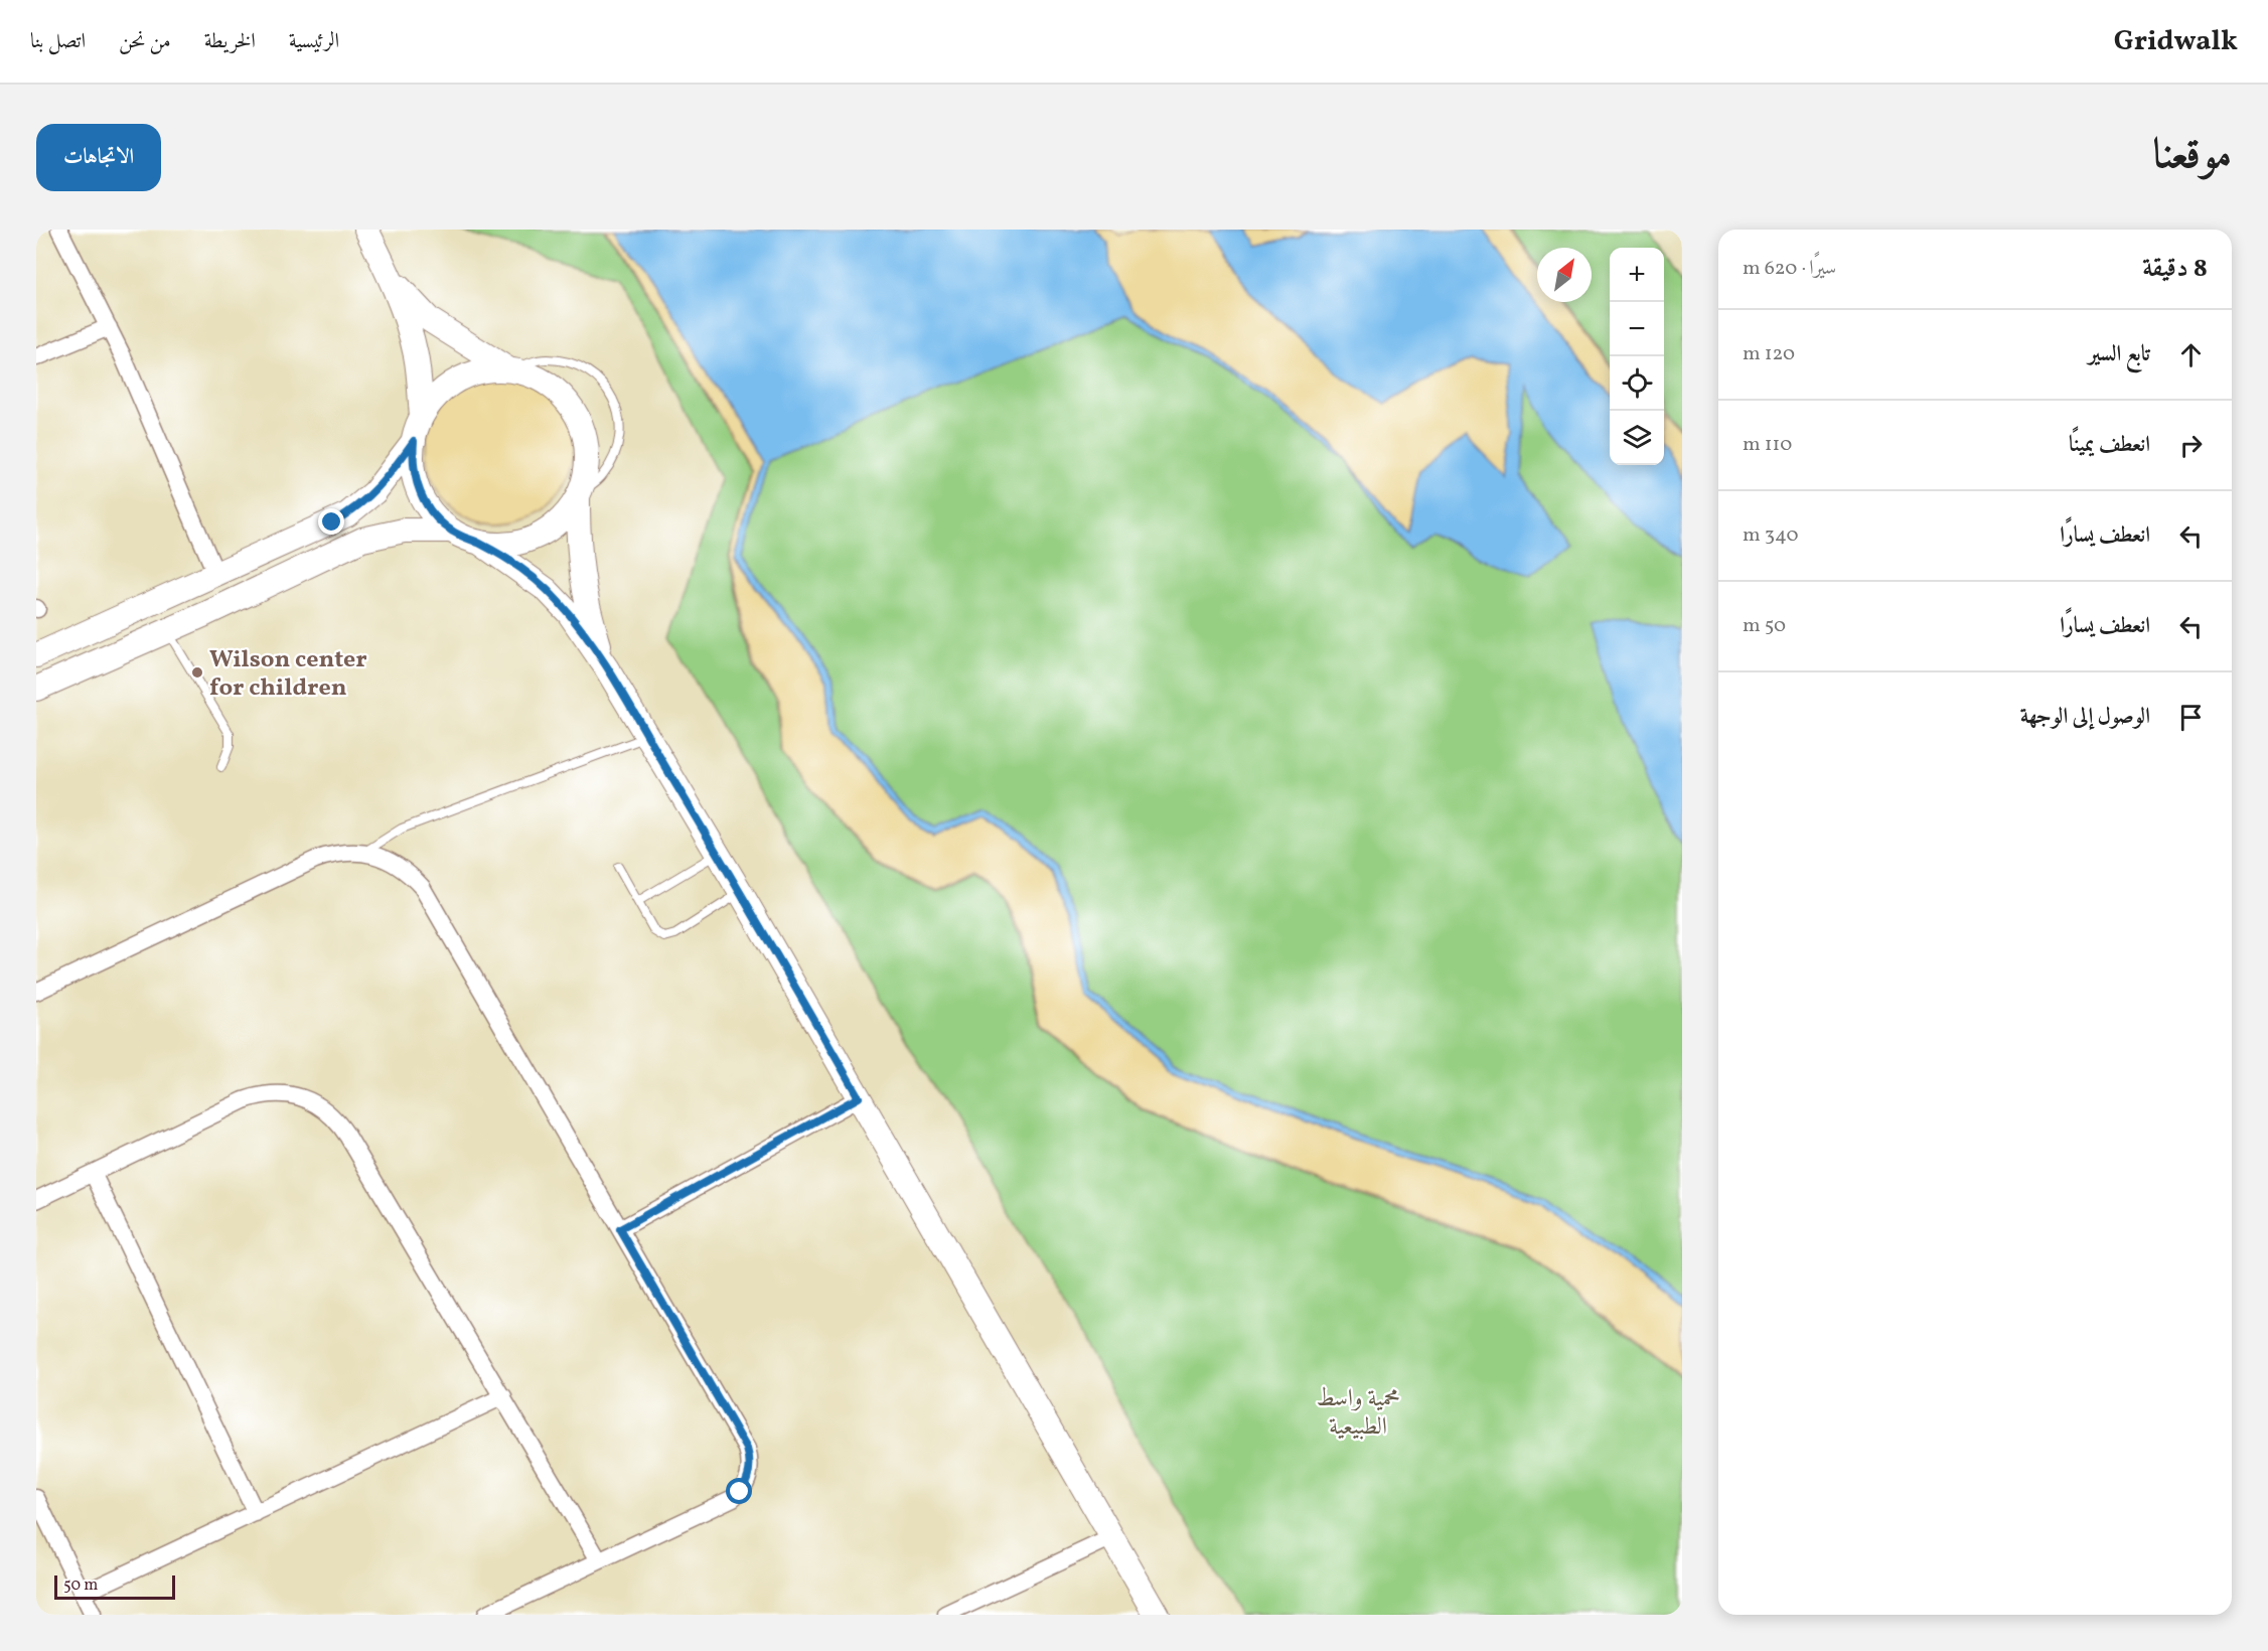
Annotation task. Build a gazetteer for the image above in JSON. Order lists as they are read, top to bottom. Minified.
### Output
{"parks":["محمية واسط الطبيعية"],"places":["Wilson center for children"],"scale_bar":"50 m","north":"top right","page":{"header":"Gridwalk","nav":["الرئيسية","الخريطة","من نحن","اتصل بنا"],"title":"موقعنا","buttons":"الاتجاهات","heading":["8 دقيقة","سيرًا · 620 m"],"map_buttons":["+","−"],"list":[["تابع السير","120 m"],["انعطف يمينًا","110 m"],["انعطف يسارًا","340 m"],["انعطف يسارًا","50 m"],"الوصول إلى الوجهة"],"scale":"50 m"}}
